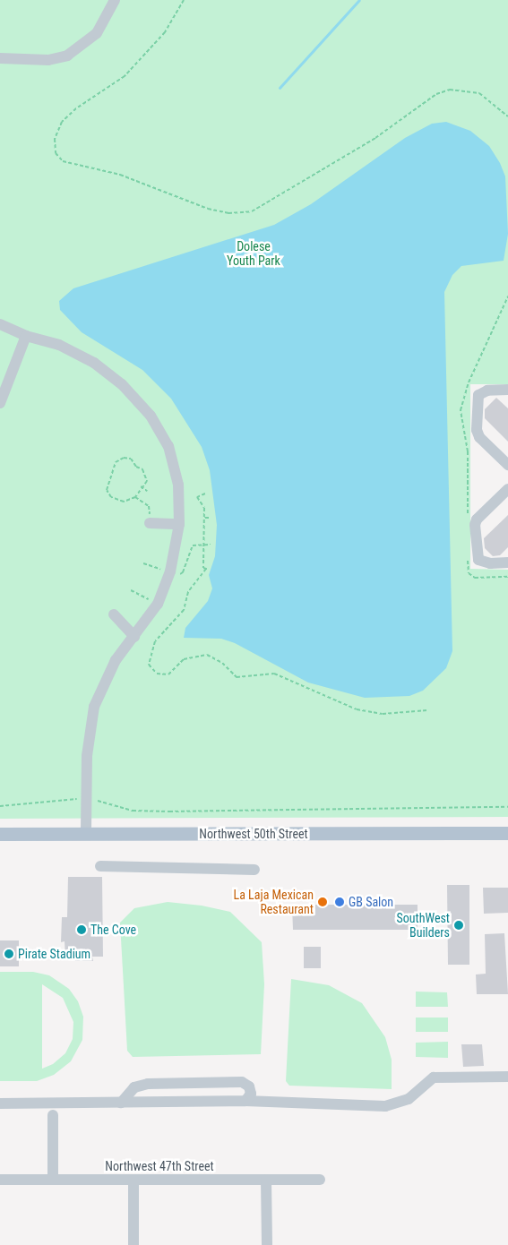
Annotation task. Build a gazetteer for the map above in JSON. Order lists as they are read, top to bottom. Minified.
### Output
{"streets":{"main road":["Northwest 50th Street"],"street":["Northwest 47th Street"]},"parks":["Dolese Youth Park"],"places":["La Laja Mexican Restaurant","GB Salon","SouthWest Builders","The Cove","Pirate Stadium"]}
